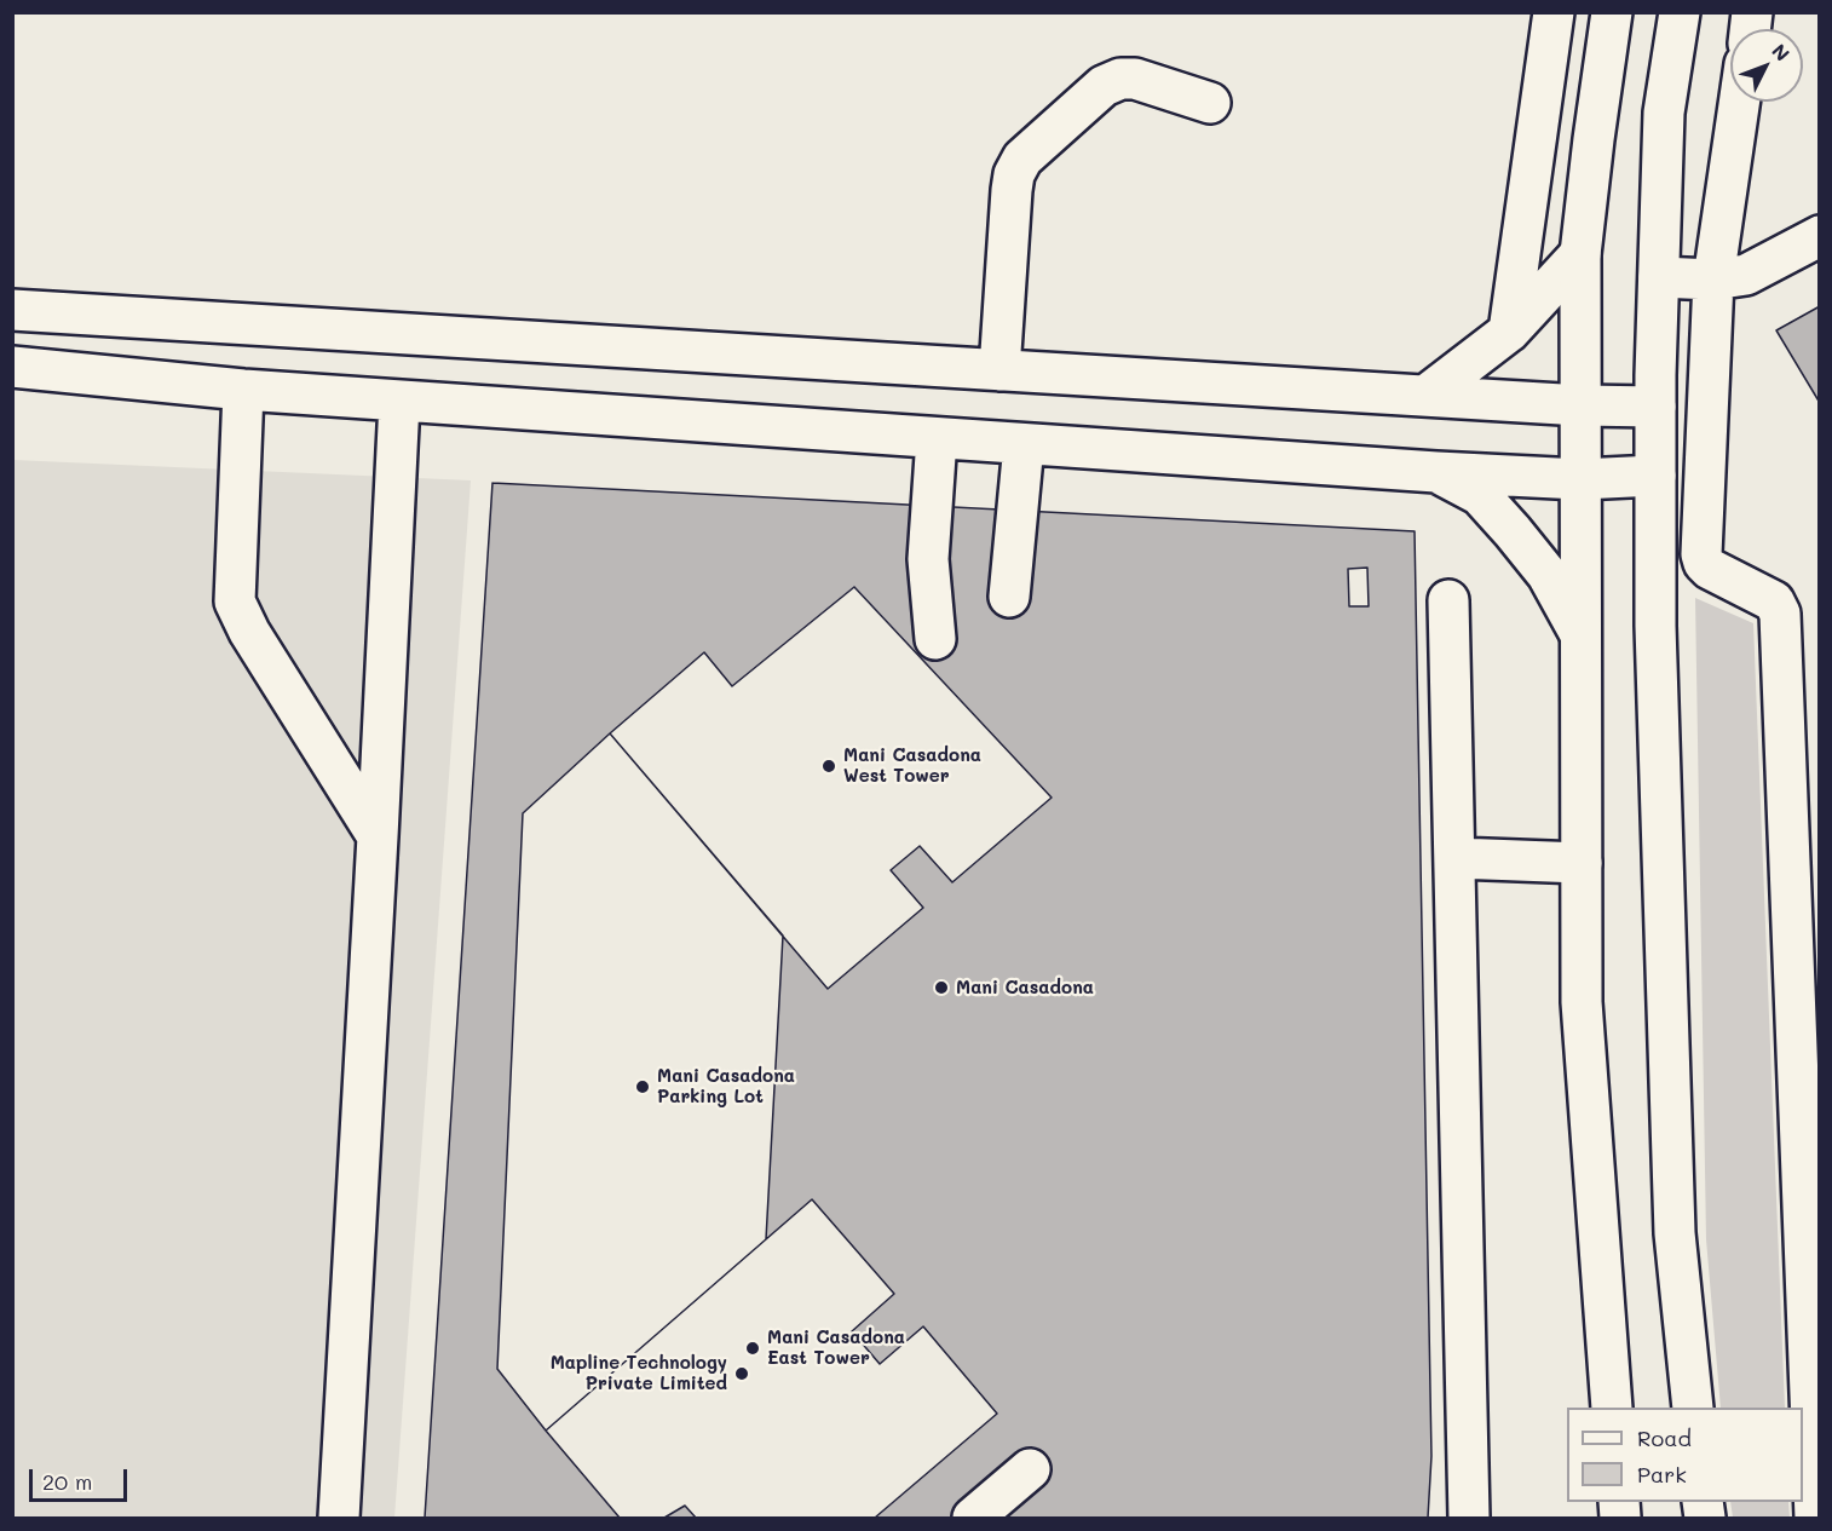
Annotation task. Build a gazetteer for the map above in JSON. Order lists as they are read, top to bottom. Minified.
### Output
{"places":["Mani Casadona West Tower","Mani Casadona","Mani Casadona Parking Lot","Mani Casadona East Tower","Mapline Technology Private Limited"],"legend":["Road","Park"],"scale_bar":"20 m","north":"top right"}
